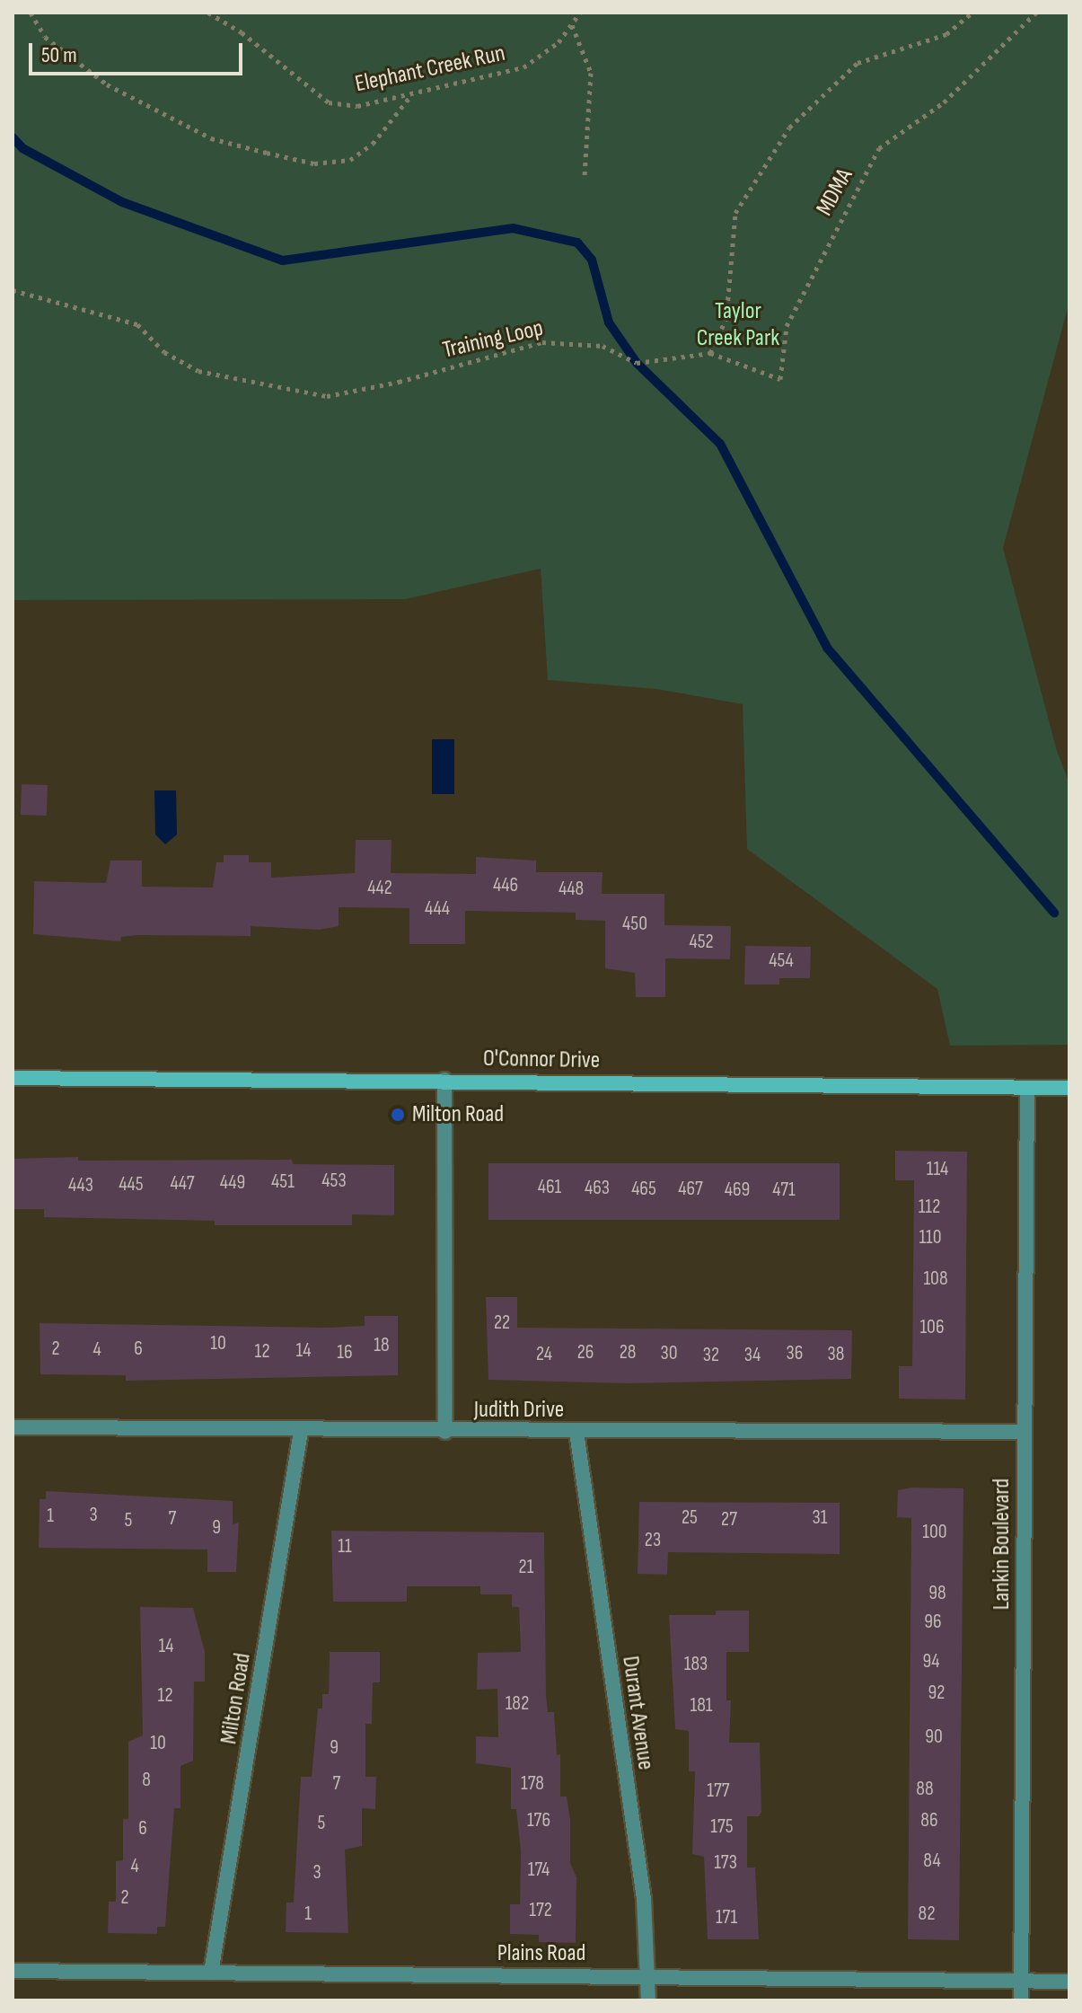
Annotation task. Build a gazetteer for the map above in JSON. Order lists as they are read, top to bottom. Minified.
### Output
{"streets":{"main road":["O'Connor Drive"],"street":["Judith Drive","Lankin Boulevard","Milton Road","Durant Avenue","Plains Road"],"path":["Elephant Creek Run","MDMA","Training Loop"]},"crossings":[["MDMA","Training Loop"],["O'Connor Drive","Lankin Boulevard"],["Judith Drive","Lankin Boulevard"],["Judith Drive","Milton Road"],["Judith Drive","Durant Avenue"],["Lankin Boulevard","Plains Road"],["Milton Road","Plains Road"],["Durant Avenue","Plains Road"]],"parks":["Taylor Creek Park"],"places":["Milton Road"],"house_numbers":["446","442","448","444","450","452","454","114","453","451","449","447","445","443","461","463","465","467","469","471","112","110","108","22","106","10","18","2","6","4","14","12","16","26","28","30","36","24","38","32","34","3","1","25","31","7","27","5","9","100","23","11","21","98","96","14","94","183","92","12","182","181","90","10","9","8","7","178","88","177","176","86","5","175","6","84","173","4","174","3","2","172","1","82","171"],"scale_bar":"50 m"}
